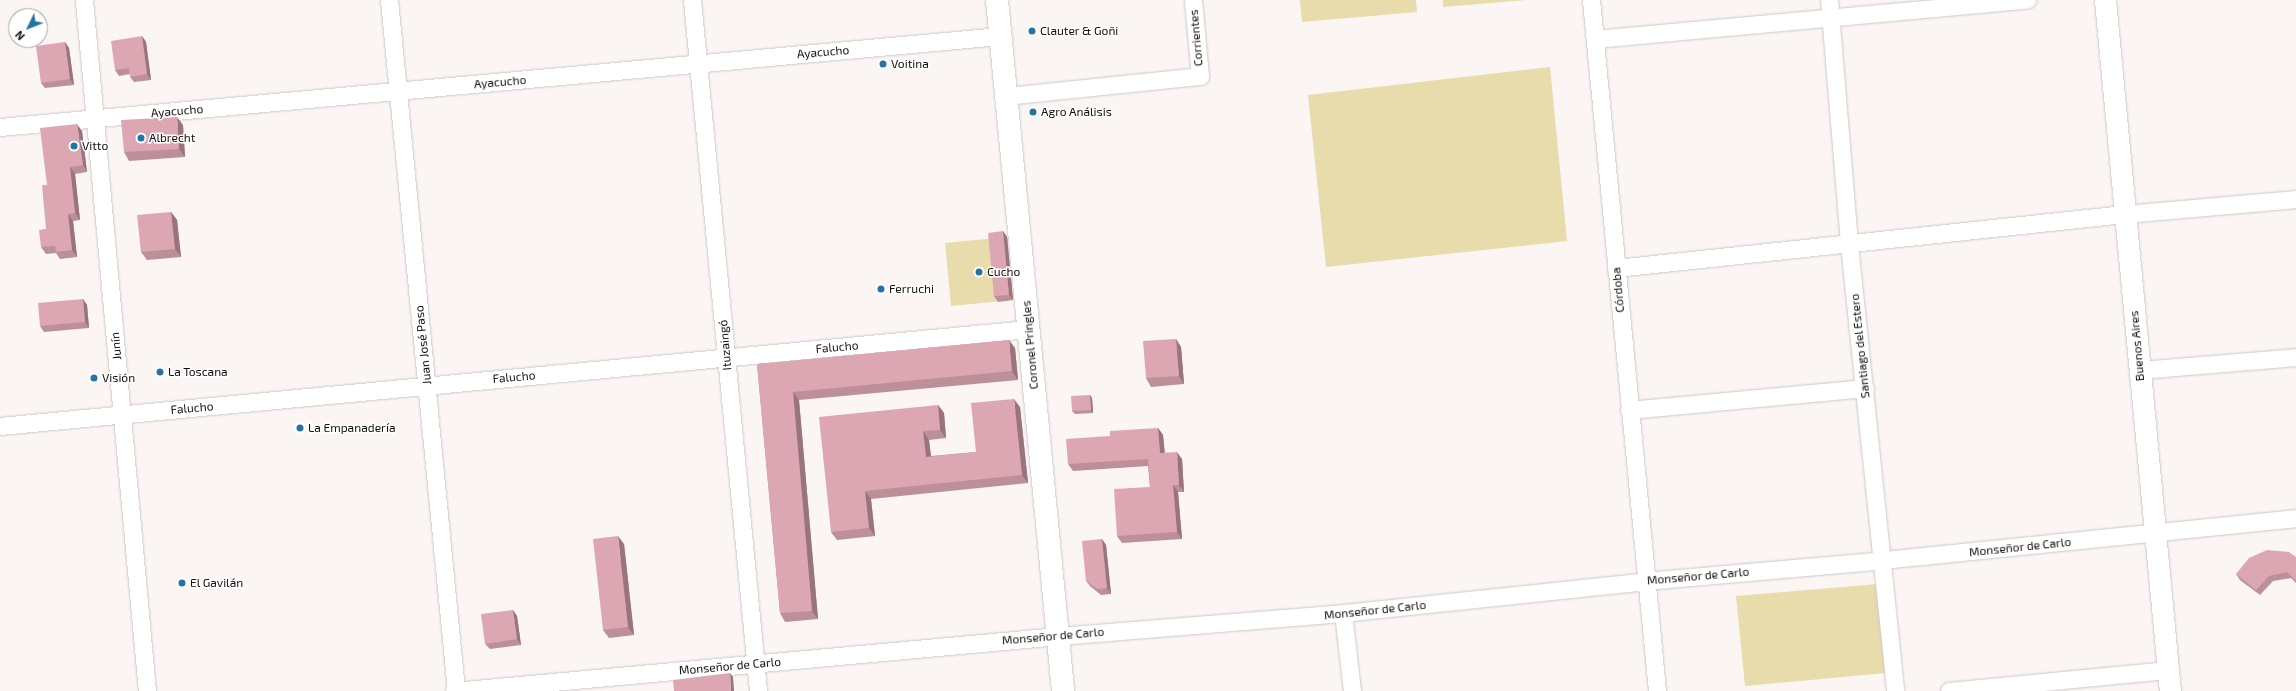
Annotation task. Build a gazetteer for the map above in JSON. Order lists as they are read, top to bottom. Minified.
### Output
{"streets":{"main road":["Coronel Pringles"],"street":["Corrientes","Ayacucho","Córdoba","Juan José Paso","Ituzaingó","Junín","Santiago del Estero","Buenos Aires","Falucho","Monseñor de Carlo"]},"crossings":[["Corrientes","Coronel Pringles"],["Ayacucho","Juan José Paso"],["Ayacucho","Ituzaingó"],["Ayacucho","Coronel Pringles"],["Ayacucho","Junín"],["Córdoba","Monseñor de Carlo"],["Juan José Paso","Falucho"],["Juan José Paso","Monseñor de Carlo"],["Ituzaingó","Falucho"],["Ituzaingó","Monseñor de Carlo"],["Coronel Pringles","Falucho"],["Coronel Pringles","Monseñor de Carlo"],["Junín","Falucho"],["Santiago del Estero","Monseñor de Carlo"],["Buenos Aires","Monseñor de Carlo"]],"places":["Clauter & Goñi","Voitina","Agro Análisis","Albrecht","Vitto","Cucho","Ferruchi","La Toscana","Visión","La Empanadería","El Gavilán"],"north":"bottom left"}
